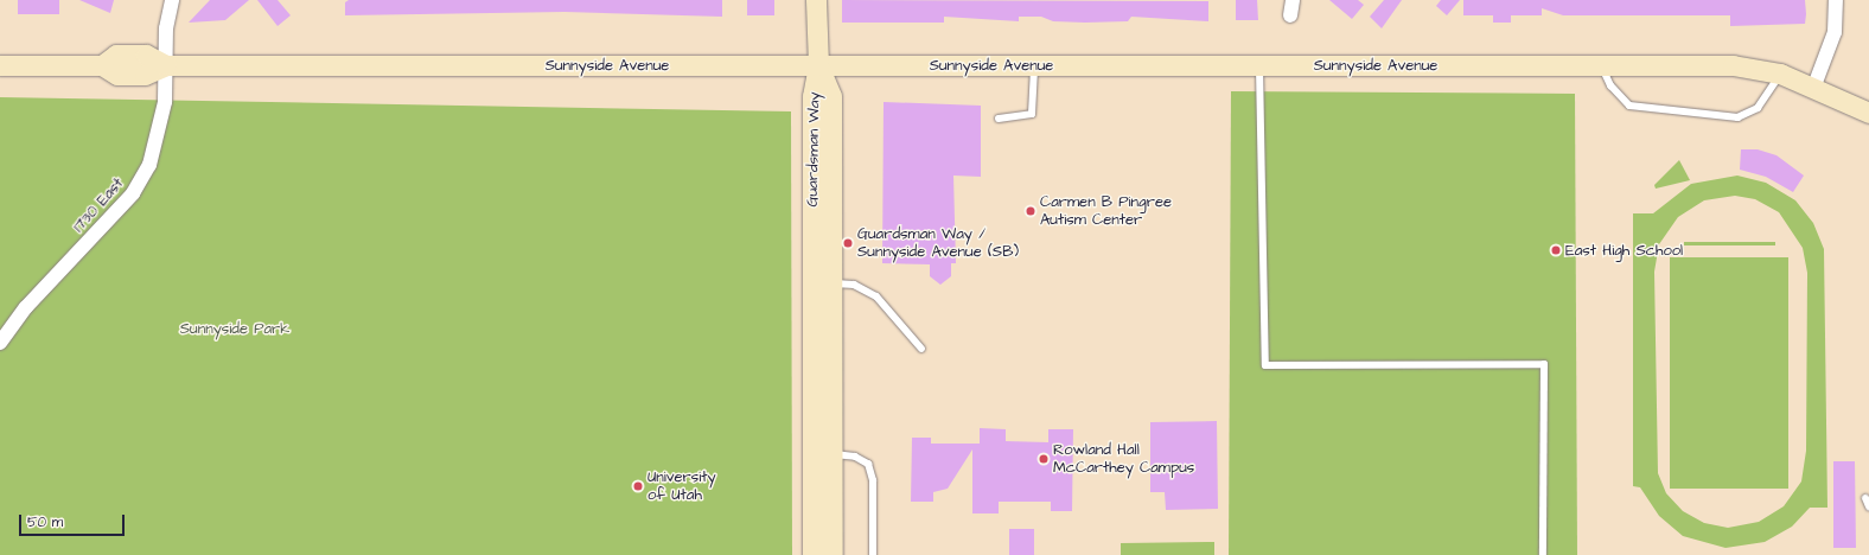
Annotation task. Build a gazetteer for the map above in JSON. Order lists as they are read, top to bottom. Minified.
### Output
{"streets":{"main road":["Sunnyside Avenue","Guardsman Way"],"street":["1730 East"]},"crossings":[["Sunnyside Avenue","Guardsman Way"],["Sunnyside Avenue","1730 East"]],"parks":["Sunnyside Park"],"places":["Carmen B Pingree Autism Center","Guardsman Way / Sunnyside Avenue (SB)","East High School","Rowland Hall McCarthey Campus","University of Utah"],"scale_bar":"50 m"}
